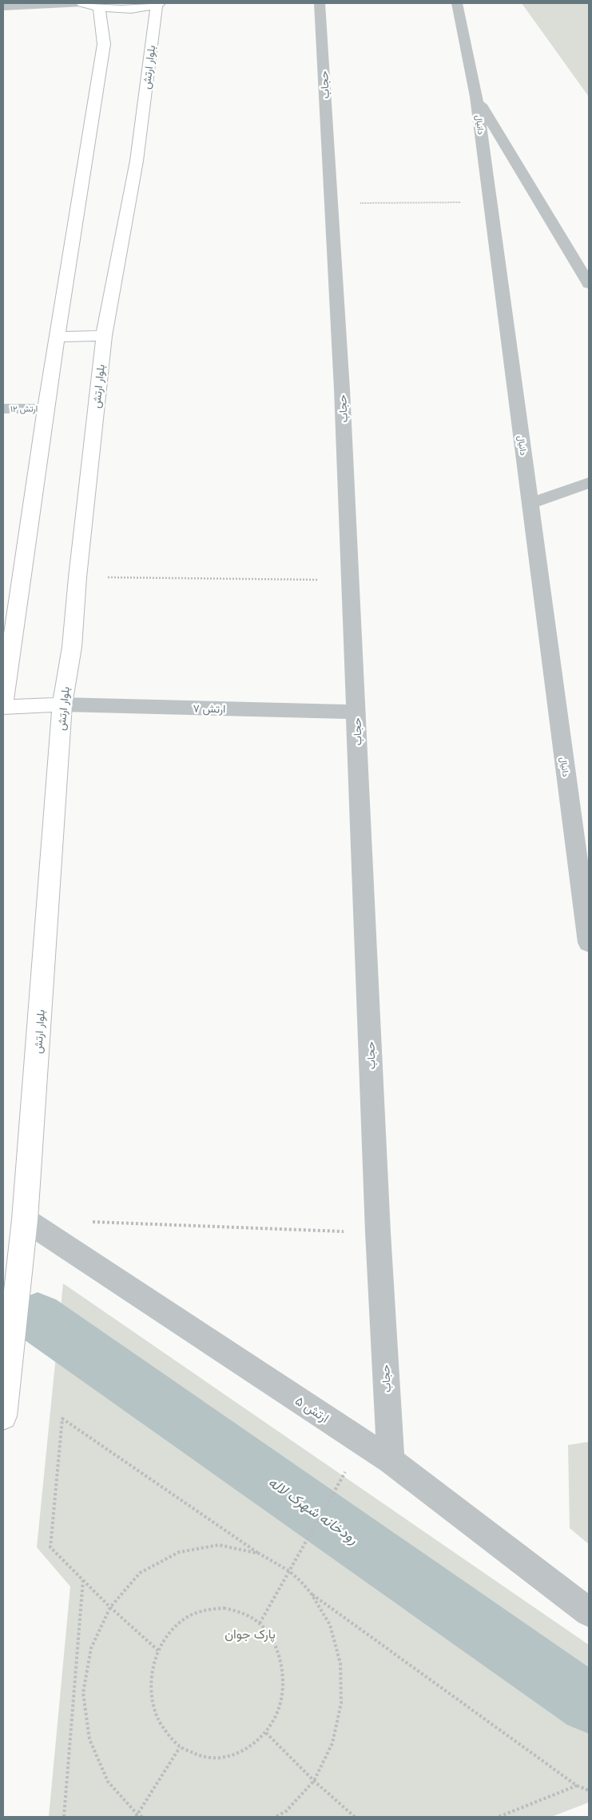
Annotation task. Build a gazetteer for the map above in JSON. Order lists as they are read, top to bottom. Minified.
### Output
{"streets":{"street":["بلوار ارتش","حجاب","دانیال","ارتش ۱۲","ارتش ۷","ارتش ۵"]},"crossings":[["بلوار ارتش","ارتش ۷"],["بلوار ارتش","ارتش ۵"],["حجاب","ارتش ۷"],["حجاب","ارتش ۵"]],"water":["رودخانه شهرک لاله"],"parks":["پارک جوان"]}
